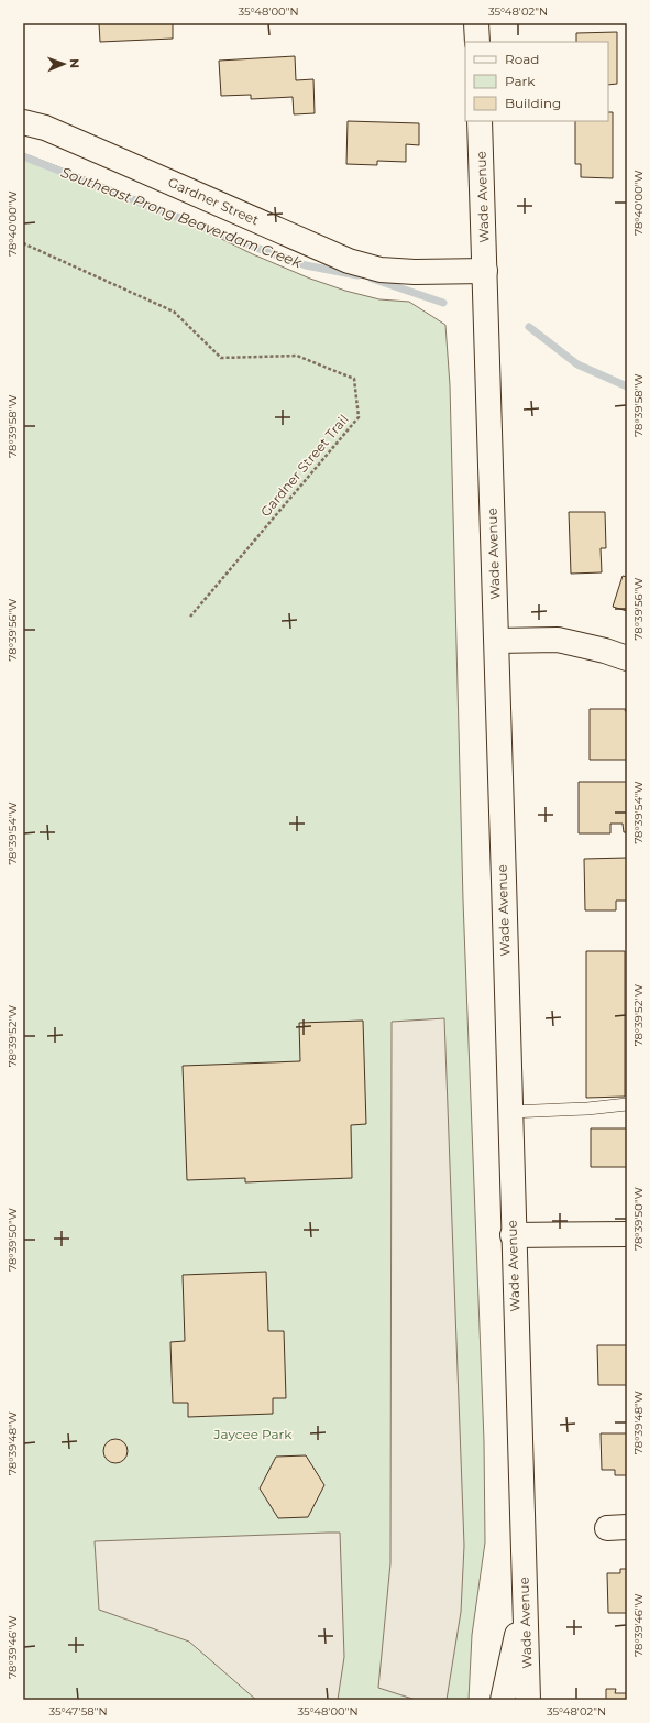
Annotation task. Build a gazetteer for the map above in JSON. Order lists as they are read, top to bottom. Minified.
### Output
{"streets":{"main road":["Wade Avenue","Gardner Street"],"path":["Gardner Street Trail"]},"crossings":[["Wade Avenue","Gardner Street"]],"water":["Southeast Prong Beaverdam Creek"],"parks":["Jaycee Park"],"legend":["Road","Park","Building"],"north":"right","coordinates":["35°48'00\"N","35°48'02\"N","78°40'00\"W","78°39'58\"W","78°39'56\"W","78°39'54\"W","78°39'52\"W","78°39'50\"W","78°39'48\"W","78°39'46\"W","35°47'58\"N"]}
